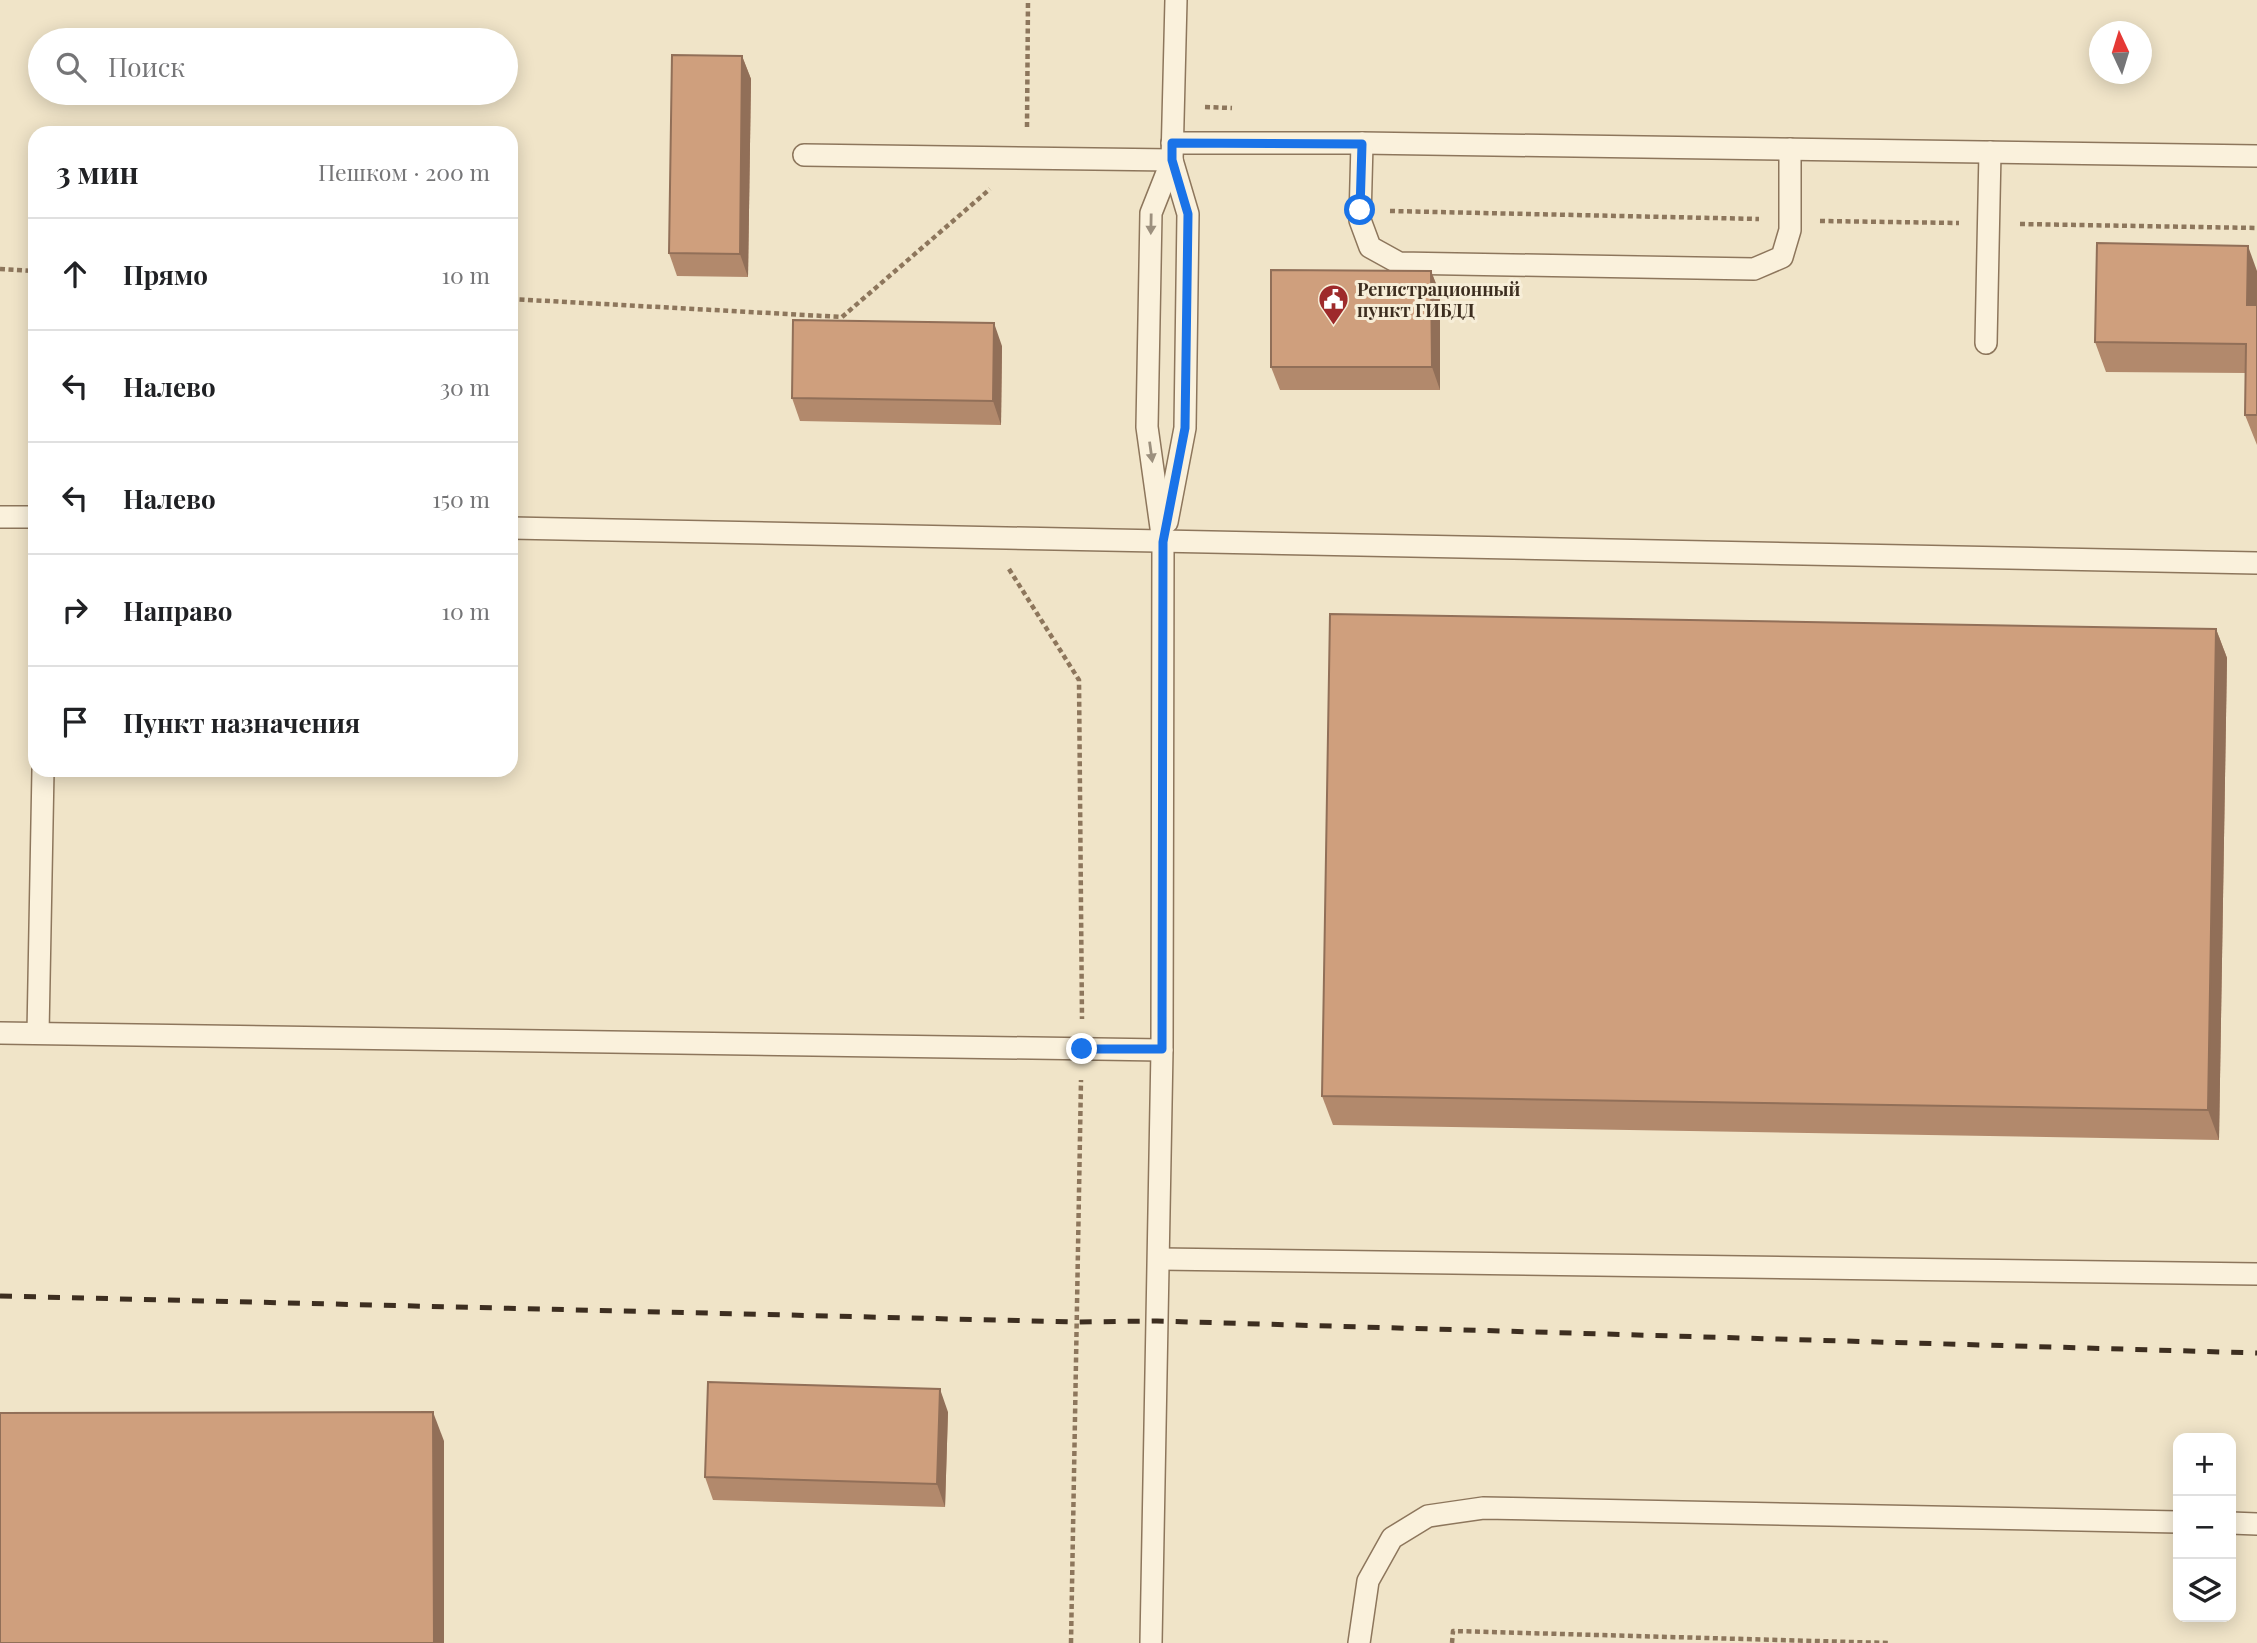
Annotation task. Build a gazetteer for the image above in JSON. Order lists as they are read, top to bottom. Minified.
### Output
{"places":{"public building":["Регистрационный пункт ГИБДД"]},"north":"top","page":{"search":"Поиск","heading":["3 мин","Пешком · 200 m"],"list":[["Прямо","10 m"],["Налево","30 m"],["Налево","150 m"],["Направо","10 m"],"Пункт назначения"],"map_buttons":["+","−"]}}
